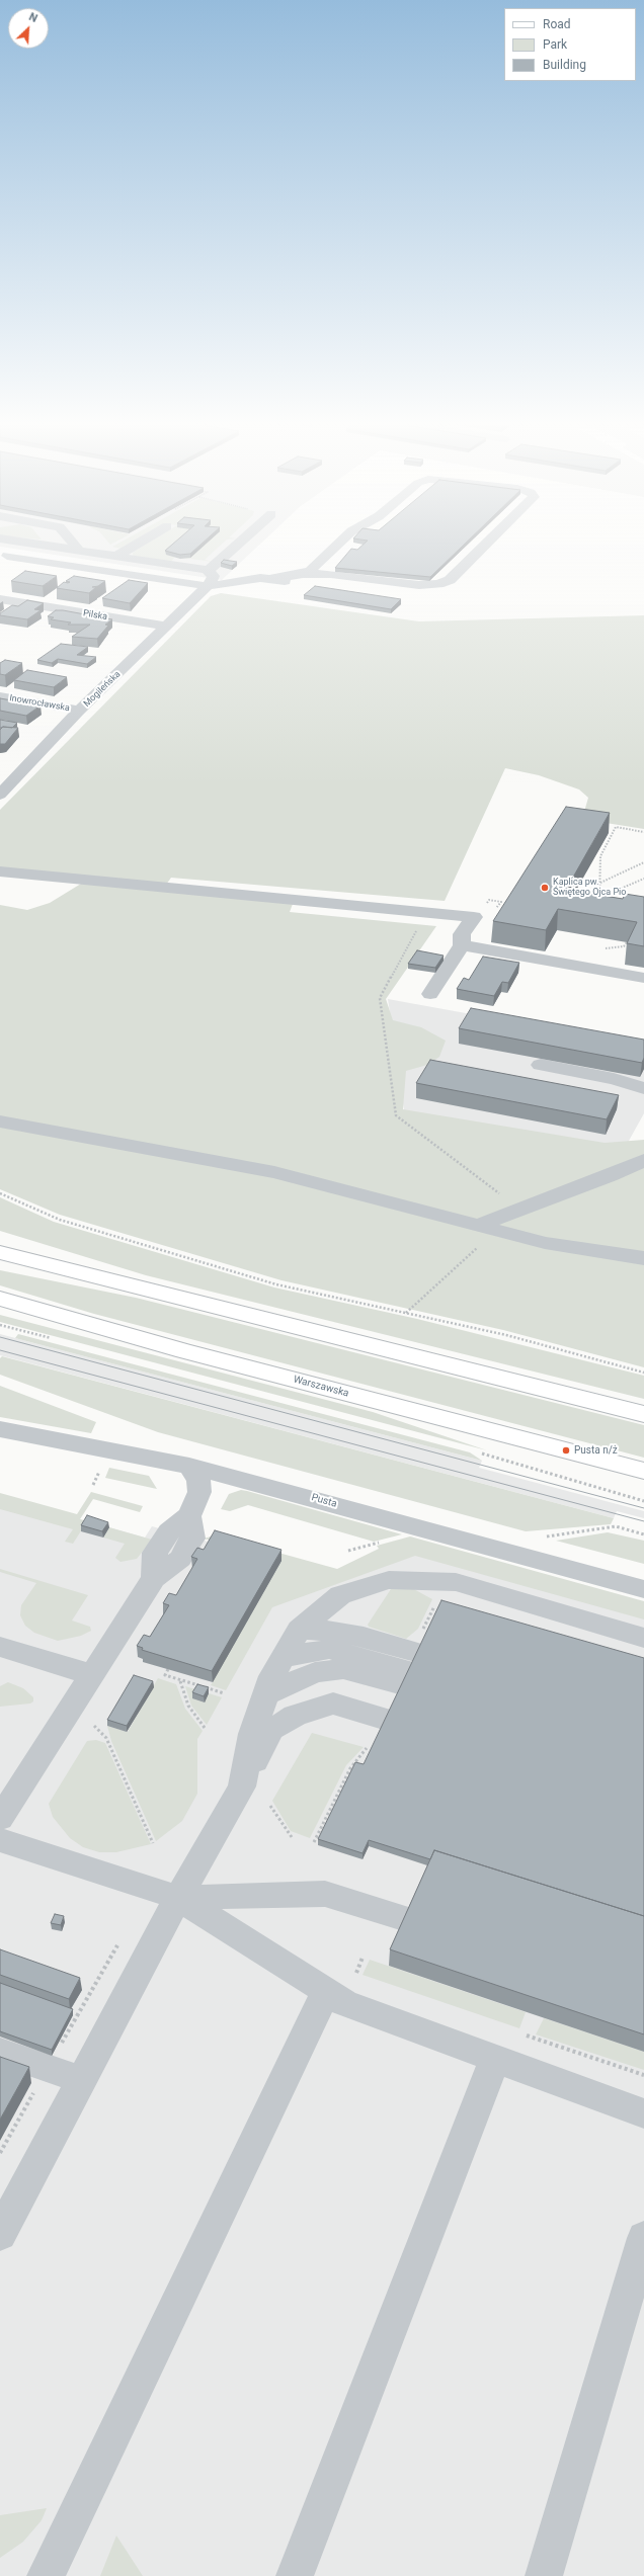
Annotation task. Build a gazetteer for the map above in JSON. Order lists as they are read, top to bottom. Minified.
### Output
{"streets":{"main road":["Warszawska"],"street":["Pilska","Mogileńska","Inowrocławska","Pusta"]},"crossings":[["Pilska","Mogileńska"],["Mogileńska","Inowrocławska"]],"places":["Kaplica pw. Świętego Ojca Pio","Pusta n/ż"],"legend":["Road","Park","Building"],"north":"top right"}
